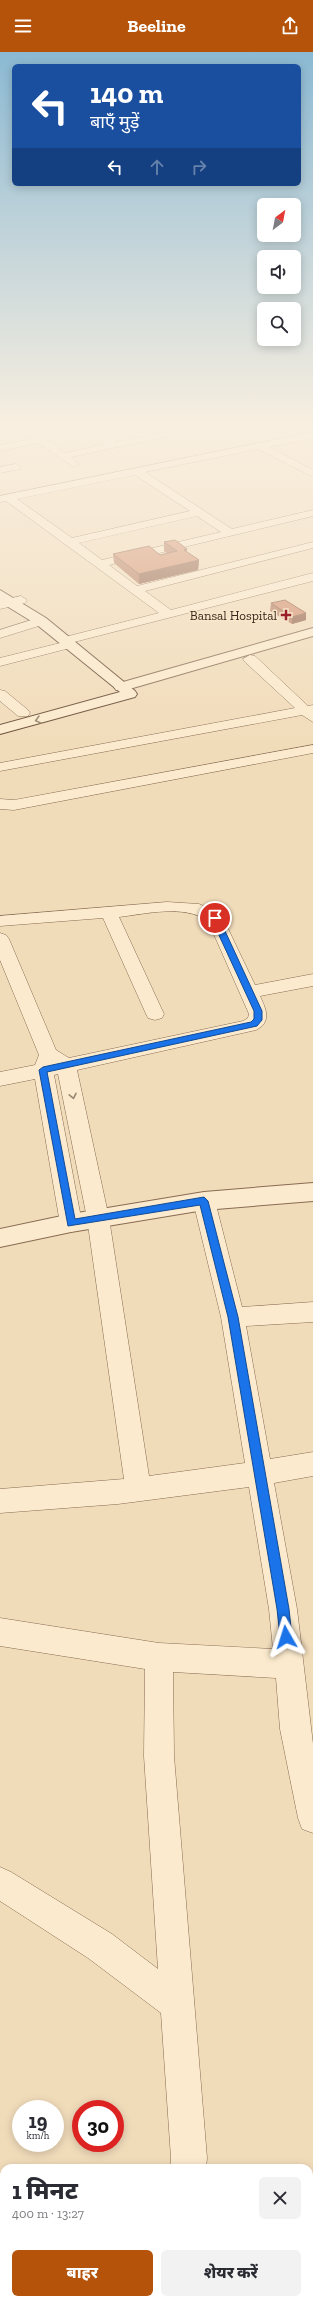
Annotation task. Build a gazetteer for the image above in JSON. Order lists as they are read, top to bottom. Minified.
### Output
{"places":{"health":["Bansal Hospital"]},"north":"top right","page":{"header":"Beeline","turn":["140 m","बाएँ मुड़ें"],"speed":"19 km/h","limit":"30","heading":["1 मिनट","400 m · 13:27"],"buttons":["बाहर","शेयर करें"]}}
